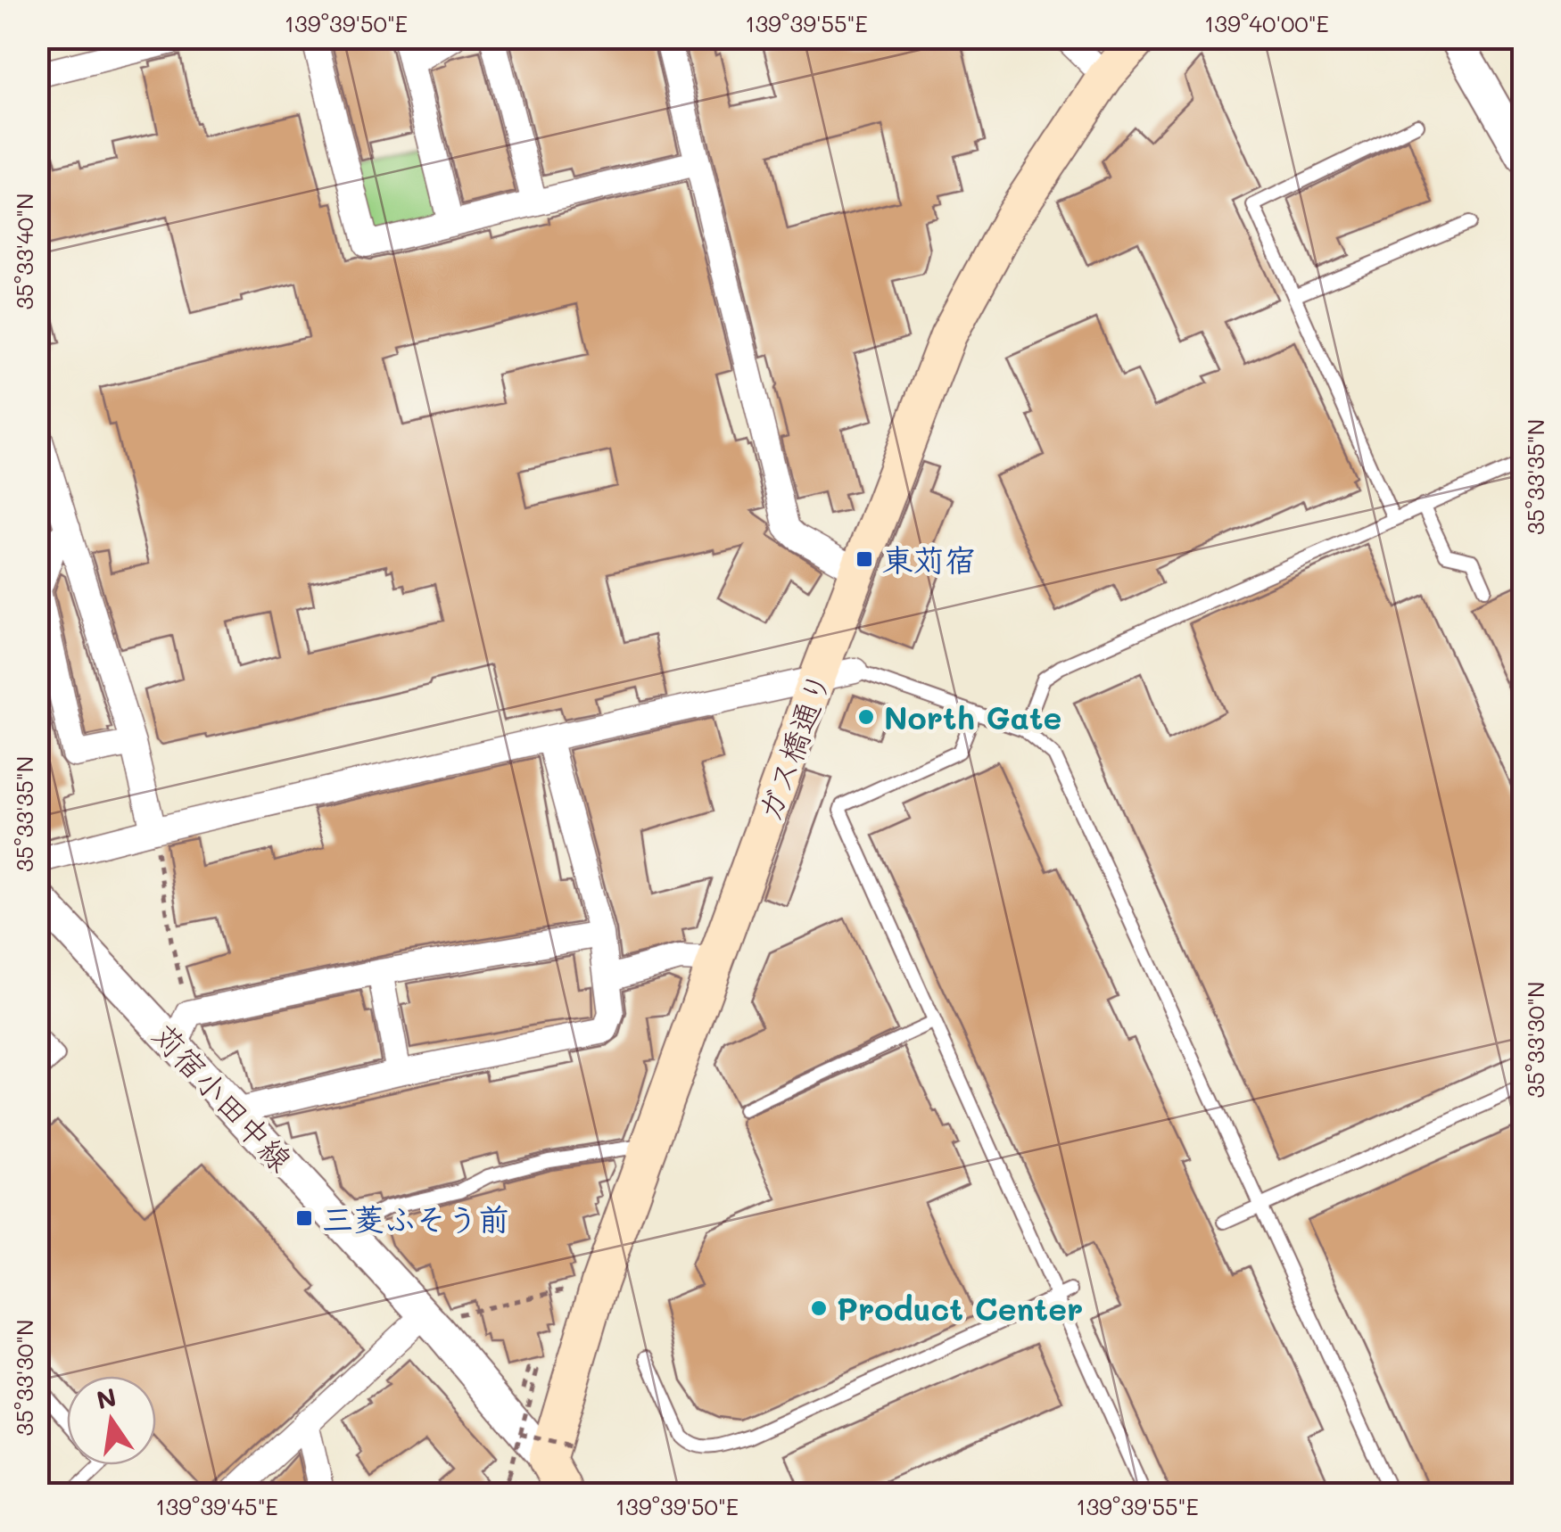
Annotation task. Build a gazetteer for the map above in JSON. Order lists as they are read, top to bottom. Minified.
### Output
{"streets":{"main road":["ガス橋通り"],"street":["苅宿小田中線"]},"crossings":[["ガス橋通り","苅宿小田中線"]],"places":{"transit":["東苅宿","三菱ふそう前"],"other":["North Gate","Product Center"]},"north":"top","coordinates":["139°39'50\"E","139°39'55\"E","139°40'00\"E","35°33'40\"N","35°33'35\"N","35°33'30\"N","139°39'45\"E"]}
